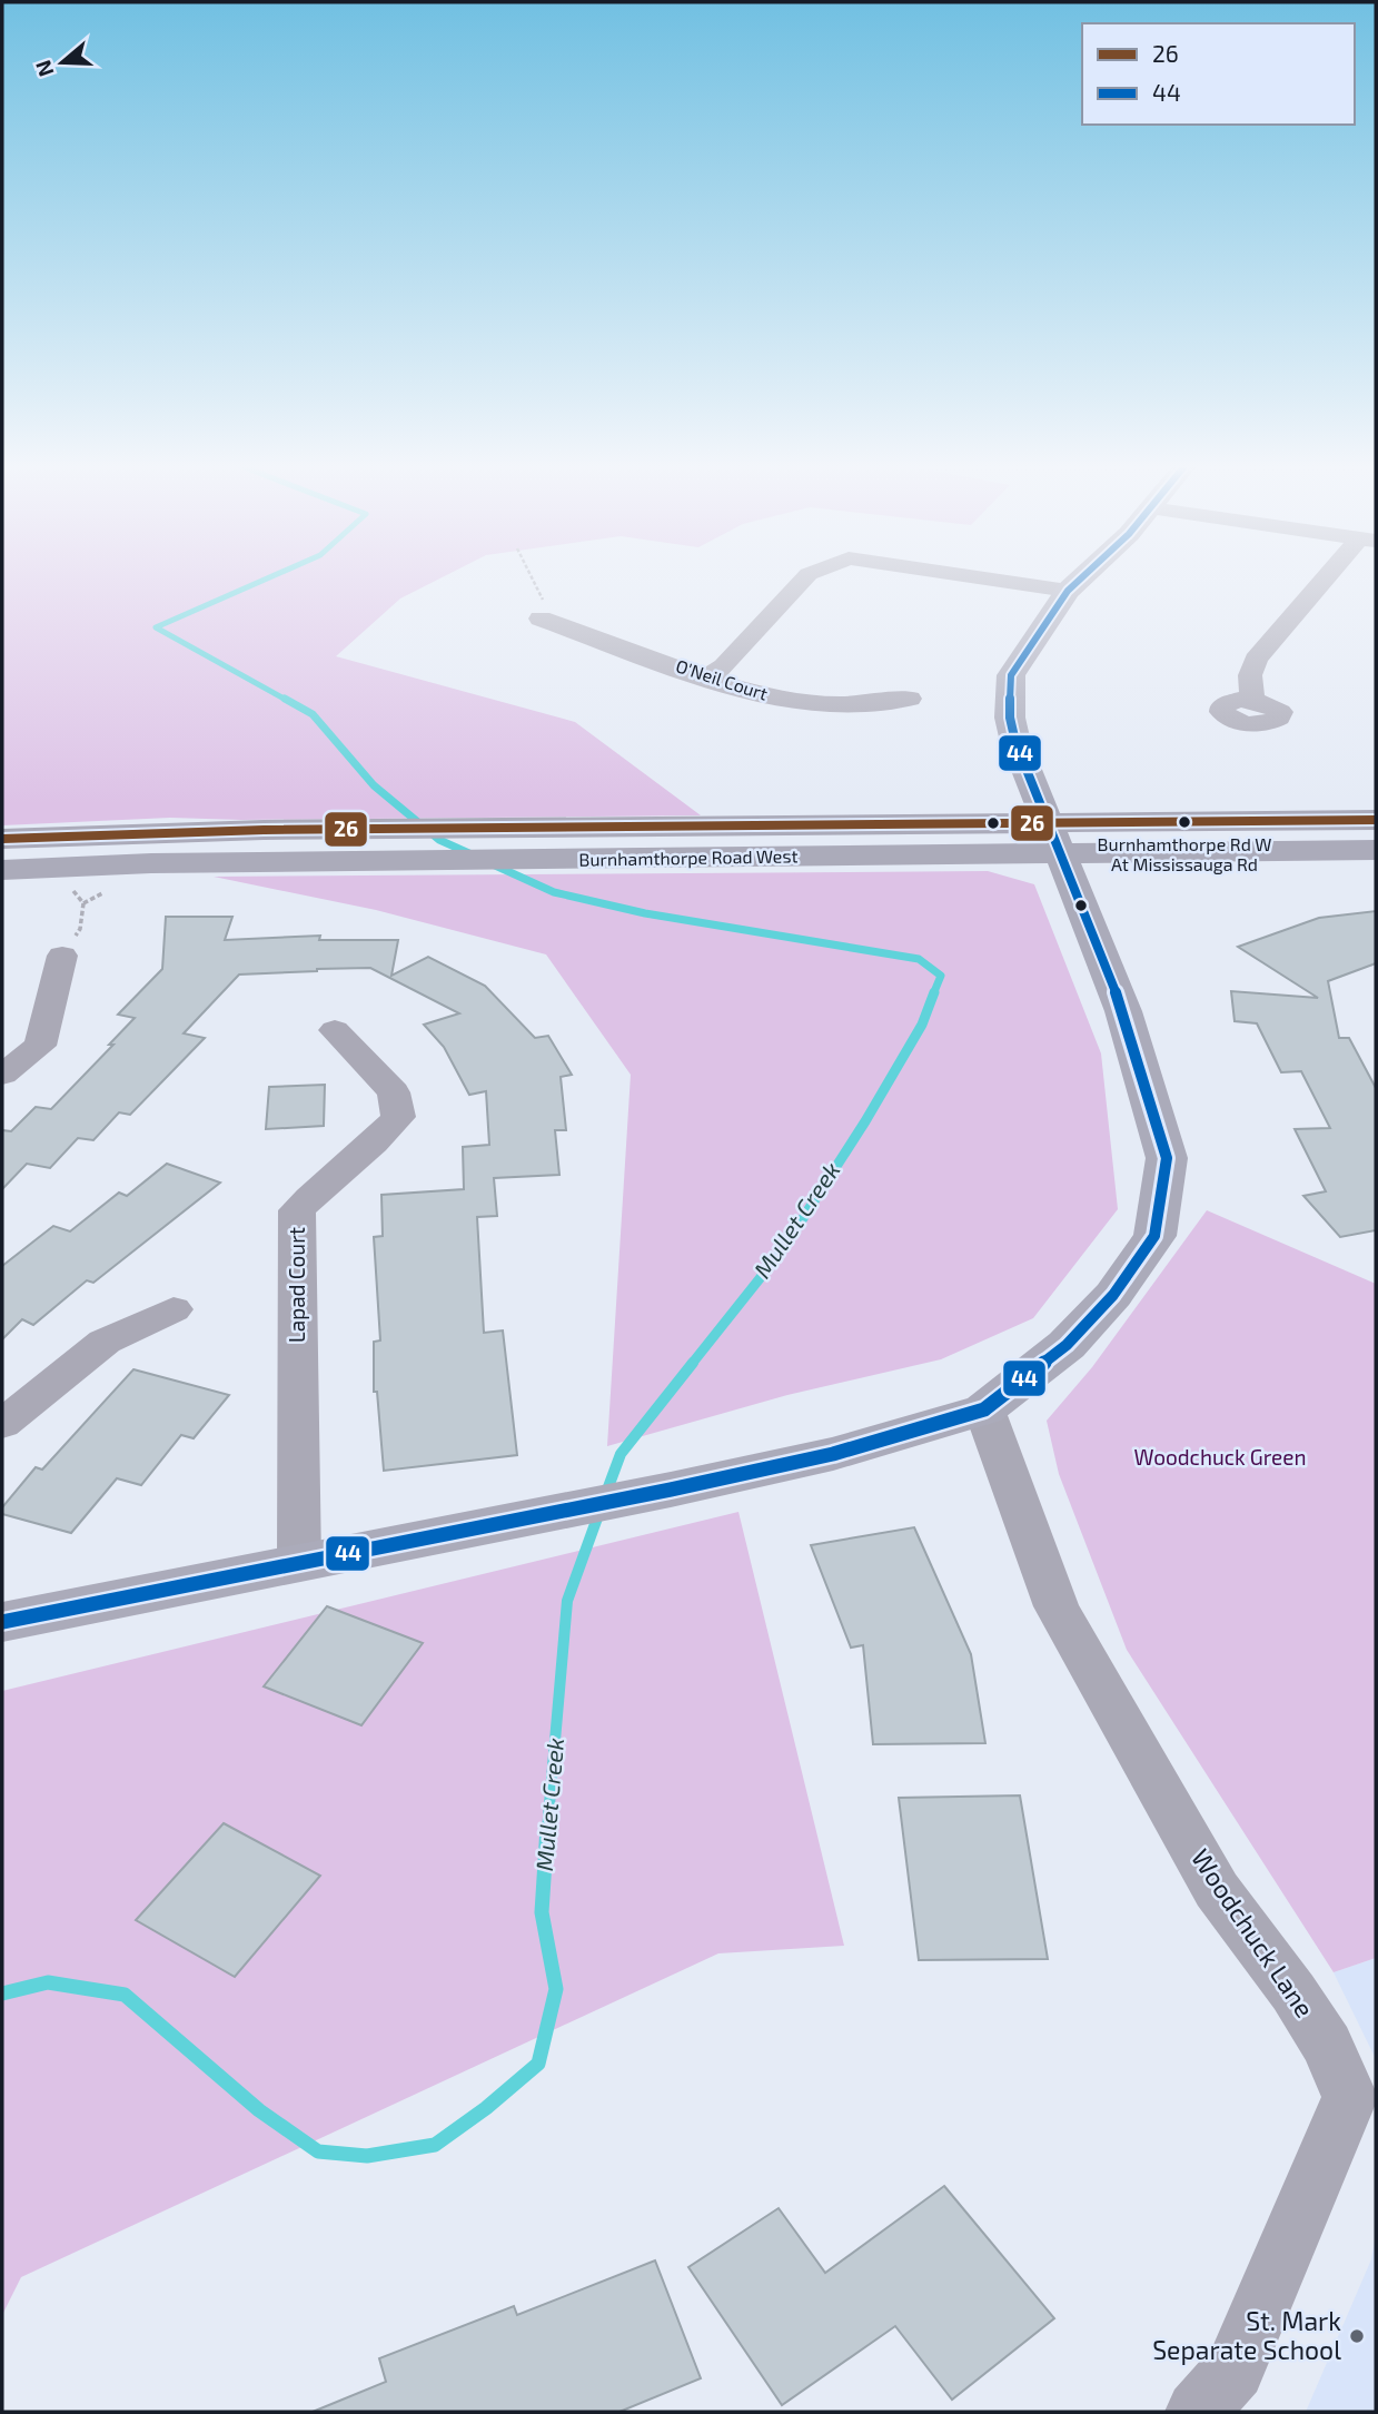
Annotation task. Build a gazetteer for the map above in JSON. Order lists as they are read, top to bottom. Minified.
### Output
{"streets":{"main road":["Burnhamthorpe Road West"],"street":["O'Neil Court","Lapad Court","Woodchuck Lane"]},"water":["Mullet Creek"],"parks":["Woodchuck Green"],"places":["Burnhamthorpe Rd W At Mississauga Rd","St. Mark Separate School"],"lines":["transit line 44","transit line 26"],"legend":["26","44"],"north":"left"}
